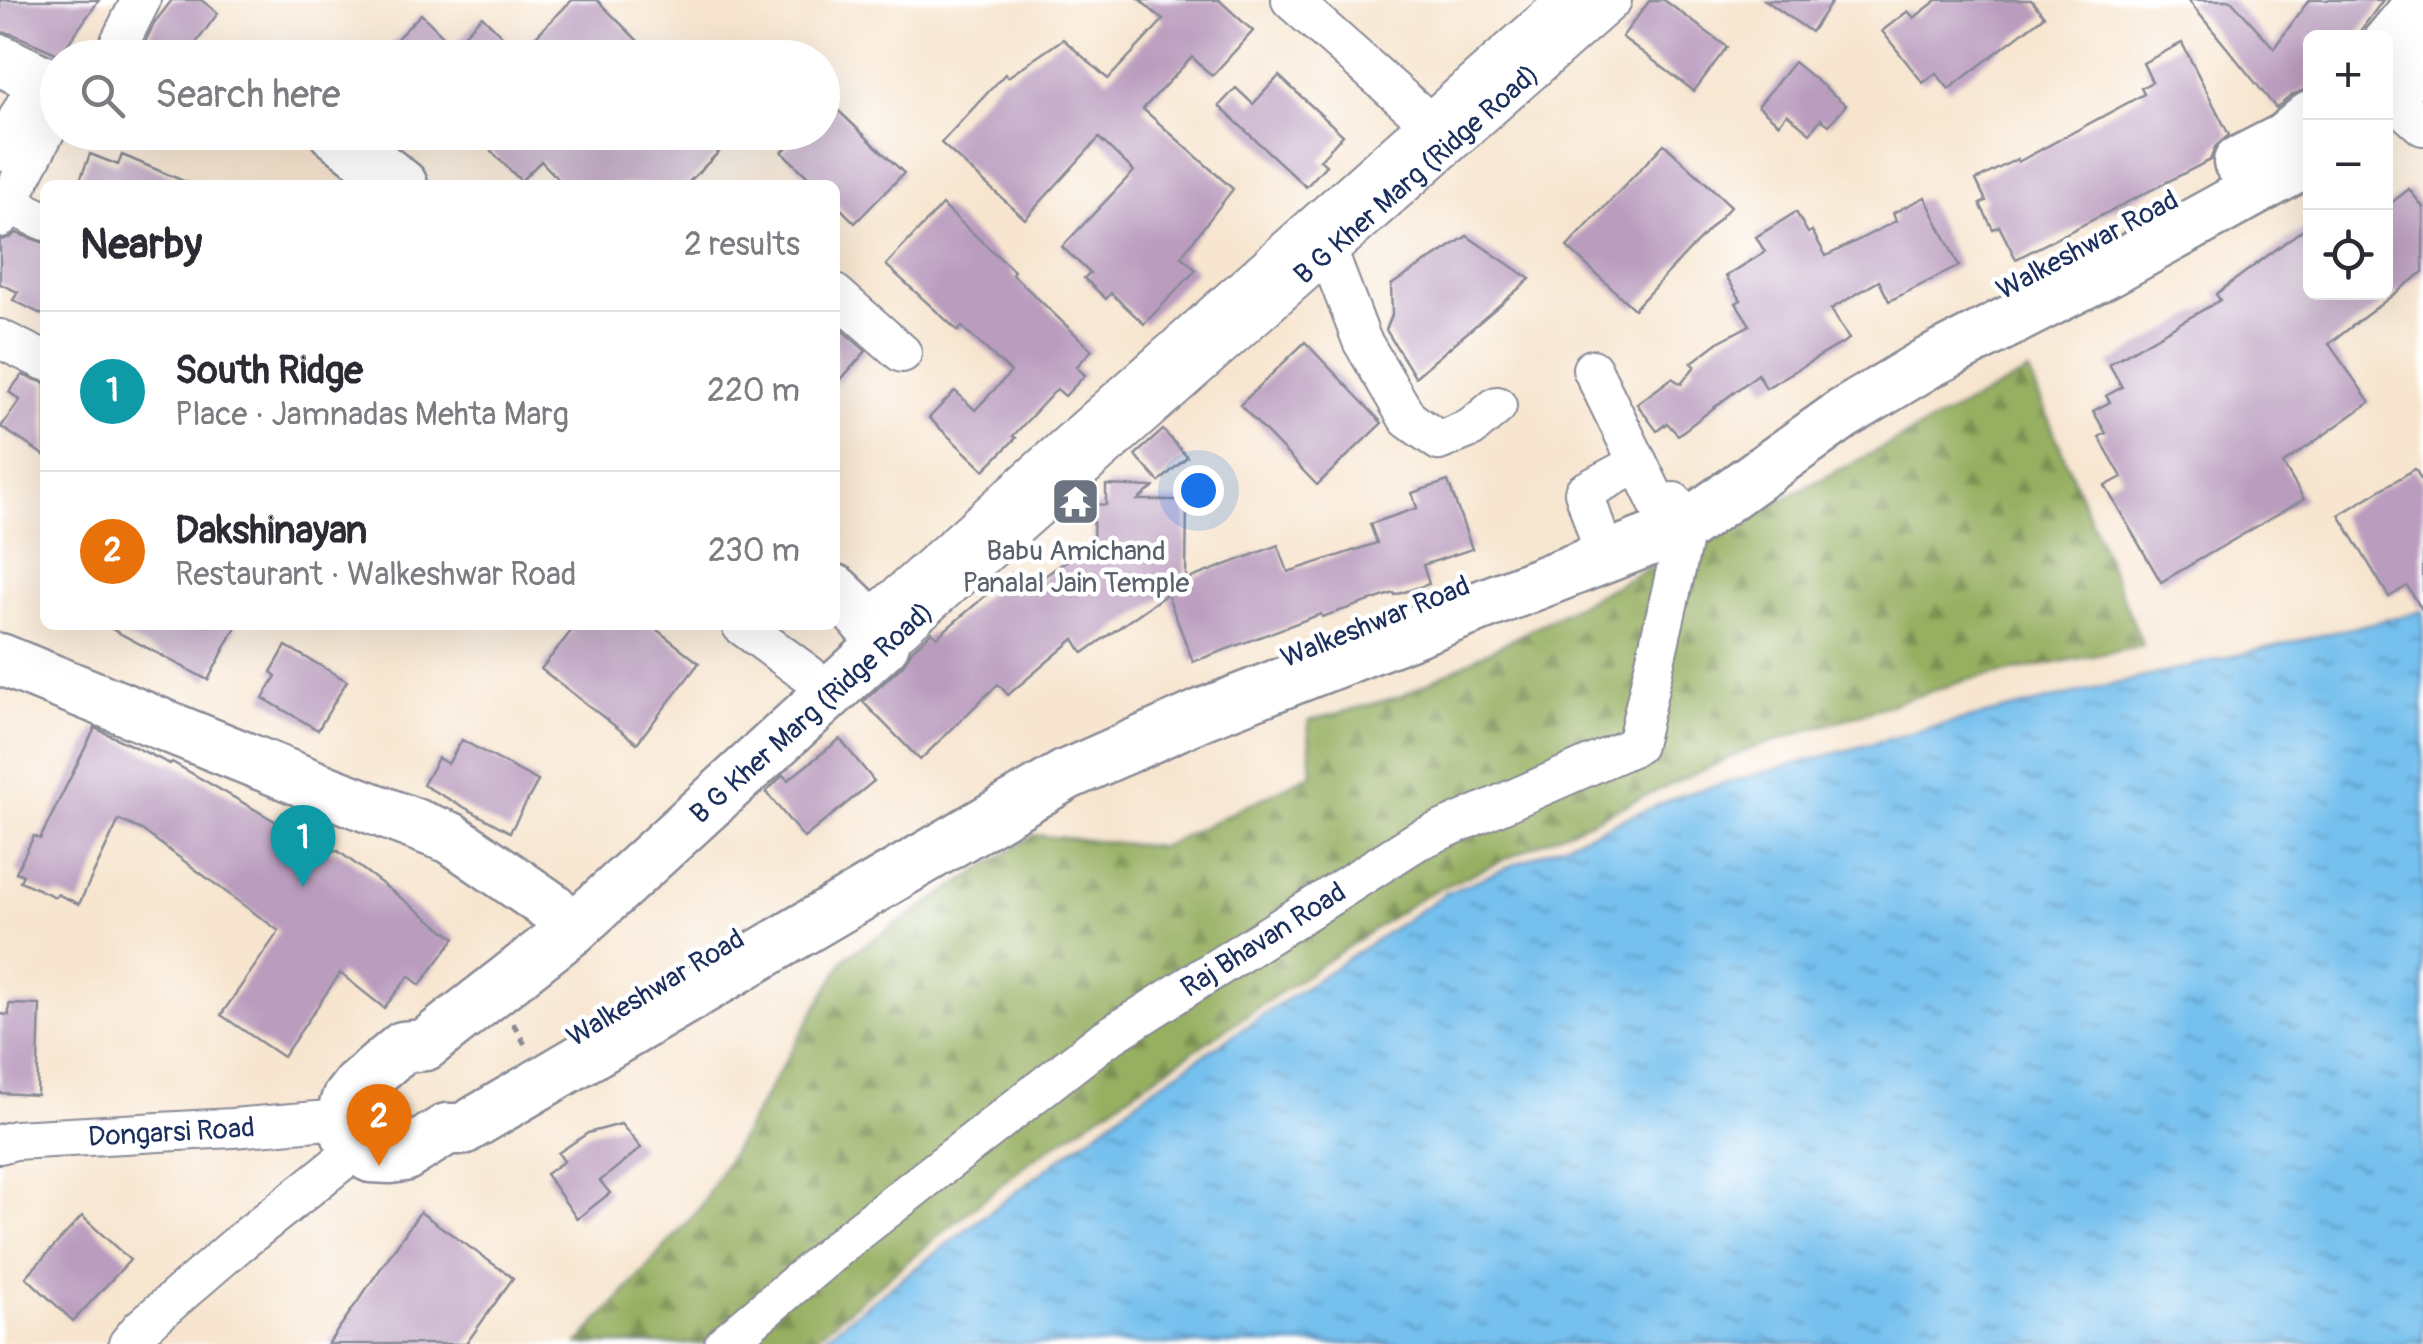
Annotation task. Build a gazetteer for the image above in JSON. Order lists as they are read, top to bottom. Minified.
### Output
{"streets":{"main road":["B G Kher Marg (Ridge Road)","Walkeshwar Road"],"street":["Raj Bhavan Road","Dongarsi Road"]},"crossings":[["B G Kher Marg (Ridge Road)","Walkeshwar Road"],["B G Kher Marg (Ridge Road)","Dongarsi Road"],["Walkeshwar Road","Raj Bhavan Road"],["Walkeshwar Road","Dongarsi Road"]],"places":{"temple":["Babu Amichand Panalal Jain Temple"]},"page":{"map_buttons":["+","−"],"search":"Search here","heading":["Nearby","2 results"],"list":[{"mark":"1","name":"South Ridge","note":"Place · Jamnadas Mehta Marg","value":"220 m"},{"mark":"2","name":"Dakshinayan","note":"Restaurant · Walkeshwar Road","value":"230 m"}],"pins":["1","2"]}}
